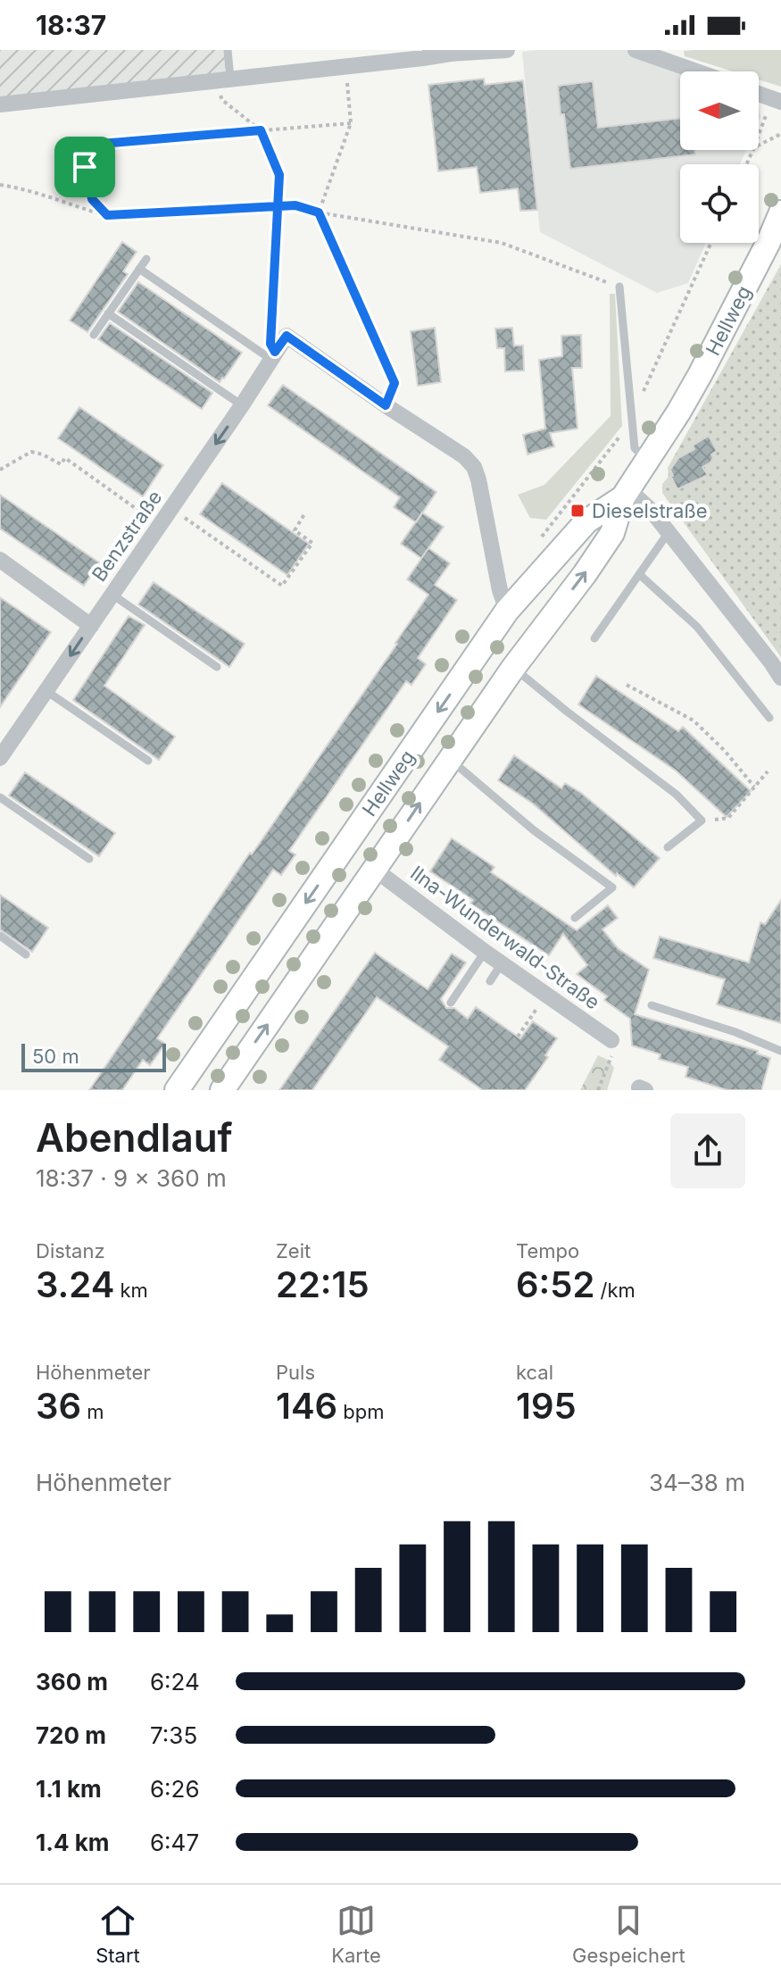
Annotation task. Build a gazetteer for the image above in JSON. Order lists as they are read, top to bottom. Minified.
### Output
{"streets":{"main road":["Hellweg"],"street":["Benzstraße","Ilna-Wunderwald-Straße"]},"crossings":[["Hellweg","Ilna-Wunderwald-Straße"]],"places":{"transit":["Dieselstraße"]},"scale_bar":"50 m","north":"left","page":{"status":"18:37","scale":"50 m","heading":["Abendlauf","18:37 · 9 × 360 m"],"stats":[["Distanz","3.24 km"],["Zeit","22:15"],["Tempo","6:52 /km"],["Höhenmeter","36 m"],["Puls","146 bpm"],["kcal","195"]],"chart":["Höhenmeter","34–38 m"],"list":[{"name":"360 m","note":"6:24"},{"name":"720 m","note":"7:35"},{"name":"1.1 km","note":"6:26"},{"name":"1.4 km","note":"6:47"}],"tabs":["Start","Karte","Gespeichert"]}}
